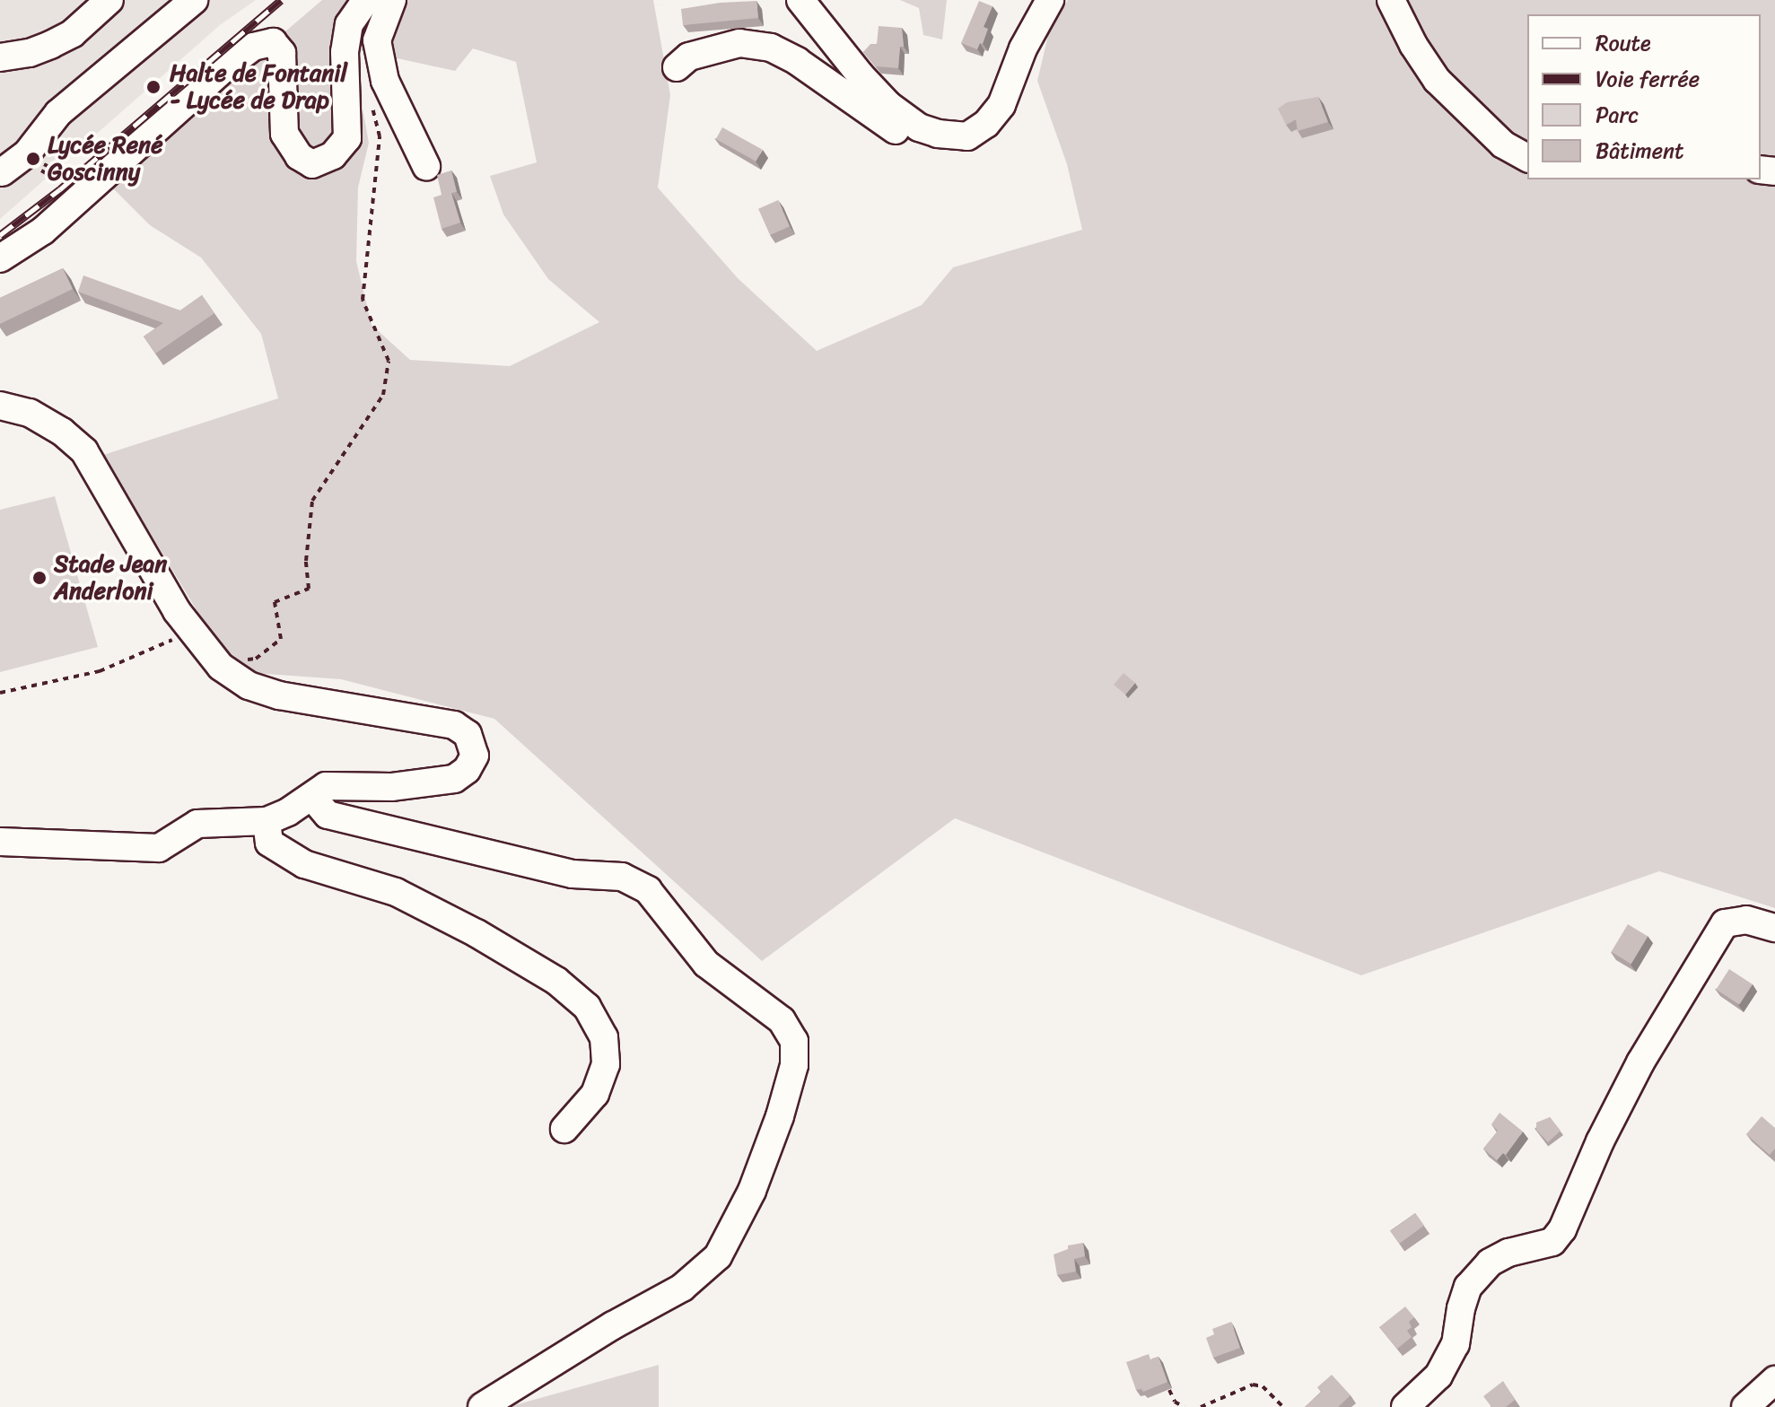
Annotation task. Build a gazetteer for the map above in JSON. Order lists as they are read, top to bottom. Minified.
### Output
{"places":["Halte de Fontanil - Lycée de Drap","Lycée René Goscinny","Stade Jean Anderloni"],"legend":["Route","Voie ferrée","Parc","Bâtiment"]}
